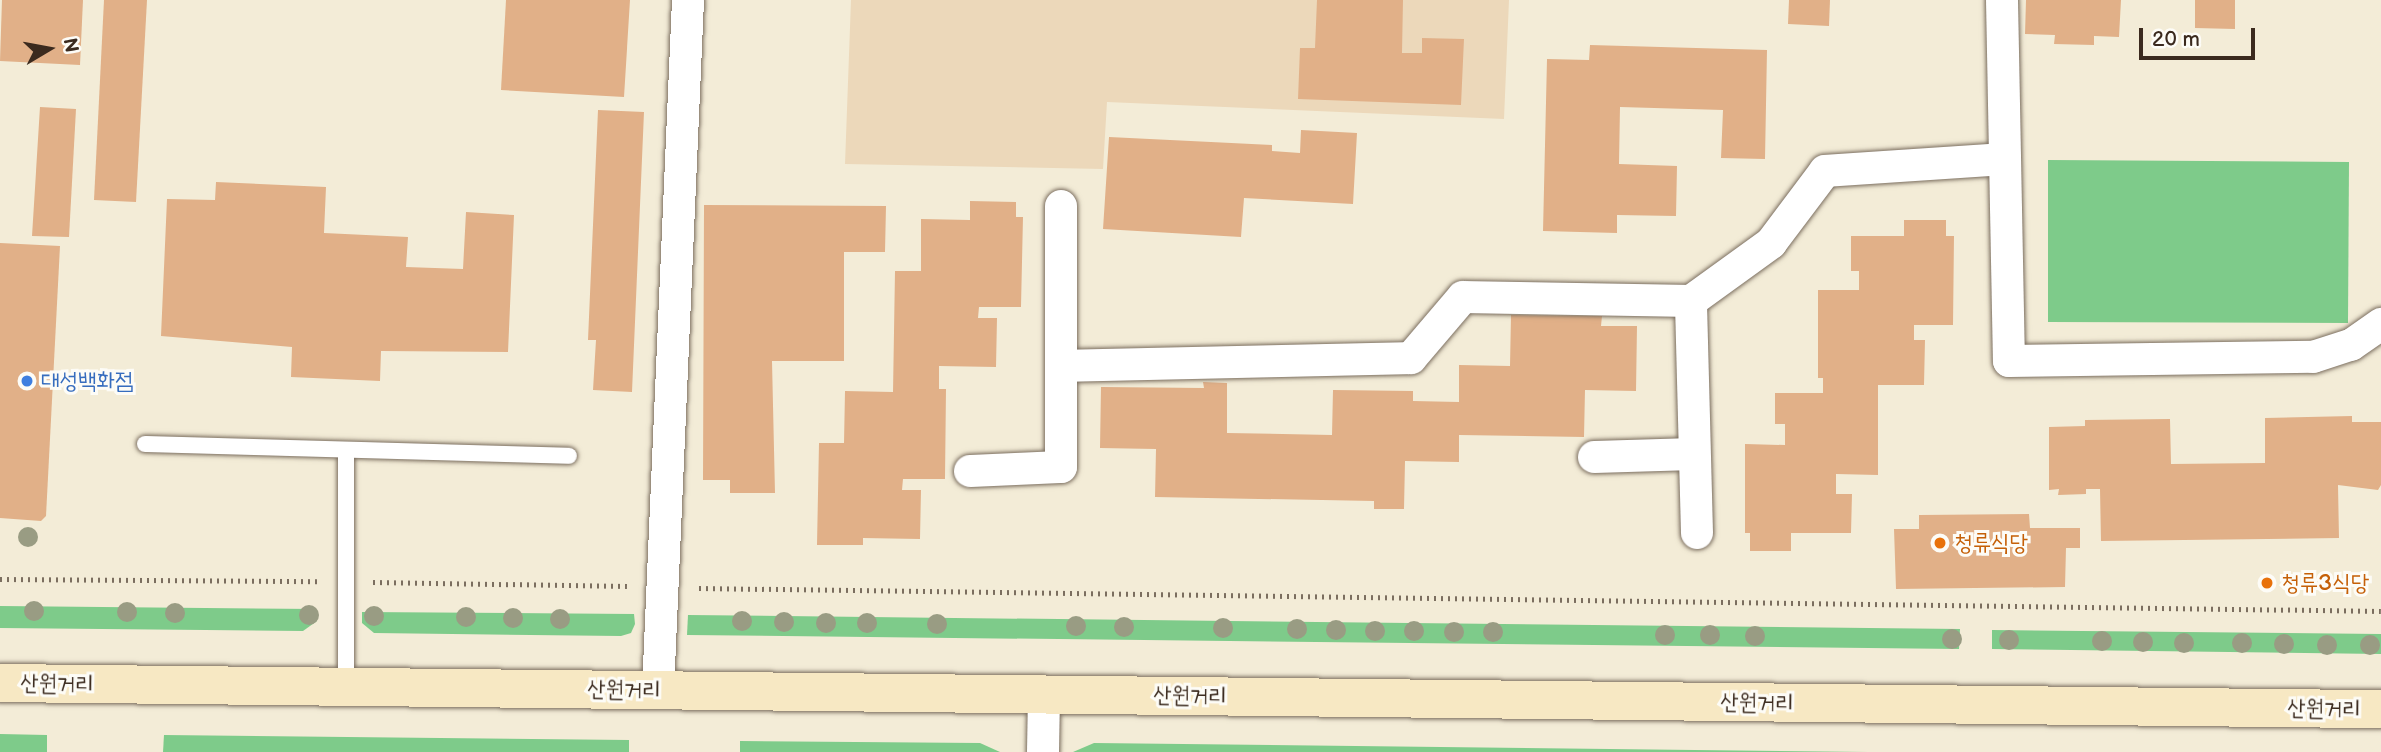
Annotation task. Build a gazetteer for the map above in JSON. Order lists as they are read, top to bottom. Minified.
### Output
{"streets":{"main road":["산원거리"]},"places":["대성백화점","청류식당","청류3식당"],"scale_bar":"20 m","north":"right"}
